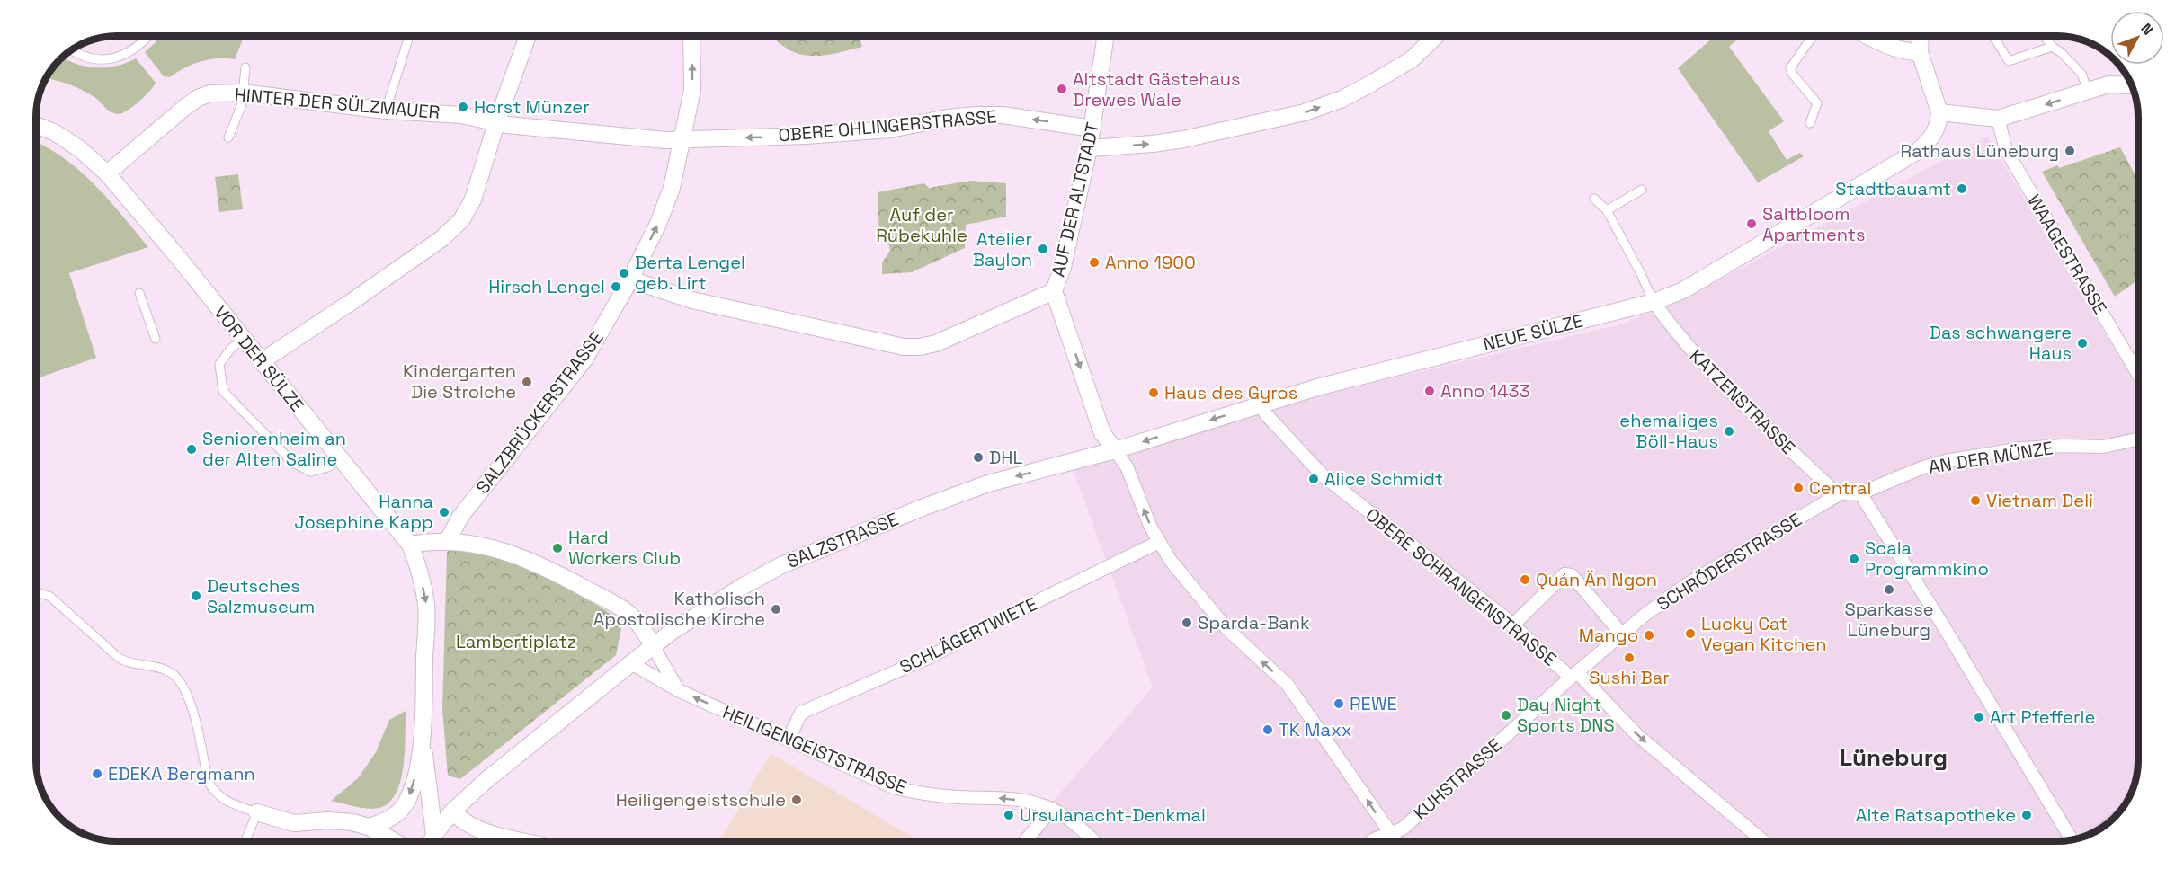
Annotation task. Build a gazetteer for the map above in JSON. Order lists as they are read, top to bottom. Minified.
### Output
{"streets":{"street":["HINTER DER SÜLZMAUER","OBERE OHLINGERSTRASSE","AUF DER ALTSTADT","WAAGESTRASSE","NEUE SÜLZE","VOR DER SÜLZE","KATZENSTRASSE","SALZBRÜCKERSTRASSE","AN DER MÜNZE","SALZSTRASSE","SCHRÖDERSTRASSE","OBERE SCHRANGENSTRASSE","SCHLÄGERTWIETE","HEILIGENGEISTSTRASSE","KUHSTRASSE"]},"crossings":[["HINTER DER SÜLZMAUER","OBERE OHLINGERSTRASSE"],["HINTER DER SÜLZMAUER","VOR DER SÜLZE"],["HINTER DER SÜLZMAUER","SALZBRÜCKERSTRASSE"],["OBERE OHLINGERSTRASSE","AUF DER ALTSTADT"],["OBERE OHLINGERSTRASSE","SALZBRÜCKERSTRASSE"],["AUF DER ALTSTADT","NEUE SÜLZE"],["NEUE SÜLZE","KATZENSTRASSE"],["NEUE SÜLZE","SALZSTRASSE"],["NEUE SÜLZE","OBERE SCHRANGENSTRASSE"],["KATZENSTRASSE","AN DER MÜNZE"],["KATZENSTRASSE","SCHRÖDERSTRASSE"],["AN DER MÜNZE","SCHRÖDERSTRASSE"],["SALZSTRASSE","HEILIGENGEISTSTRASSE"],["SCHRÖDERSTRASSE","OBERE SCHRANGENSTRASSE"],["SCHRÖDERSTRASSE","KUHSTRASSE"],["OBERE SCHRANGENSTRASSE","KUHSTRASSE"],["SCHLÄGERTWIETE","HEILIGENGEISTSTRASSE"]],"one_way":["OBERE OHLINGERSTRASSE","AUF DER ALTSTADT","SALZBRÜCKERSTRASSE","SALZSTRASSE","OBERE SCHRANGENSTRASSE","HEILIGENGEISTSTRASSE"],"districts":["Lüneburg"],"parks":["Auf der Rübekuhle","Lambertiplatz"],"places":["Altstadt Gästehaus Drewes Wale","Horst Münzer","Rathaus Lüneburg","Stadtbauamt","Saltbloom Apartments","Atelier Baylon","Anno 1900","Berta Lengel geb. Lirt","Hirsch Lengel","Das schwangere Haus","Kindergarten Die Strolche","Anno 1433","Haus des Gyros","ehemaliges Böll-Haus","Seniorenheim an der Alten Saline","DHL","Alice Schmidt","Central","Vietnam Deli","Hanna Josephine Kapp","Hard Workers Club","Scala Programmkino","Quán Ăn Ngon","Sparkasse Lüneburg","Deutsches Salzmuseum","Katholisch Apostolische Kirche","Sparda-Bank","Lucky Cat Vegan Kitchen","Mango","Sushi Bar","REWE","Day Night Sports DNS","Art Pfefferle","TK Maxx","EDEKA Bergmann","Heiligengeistschule","Ursulanacht-Denkmal","Alte Ratsapotheke"],"north":"top right"}
